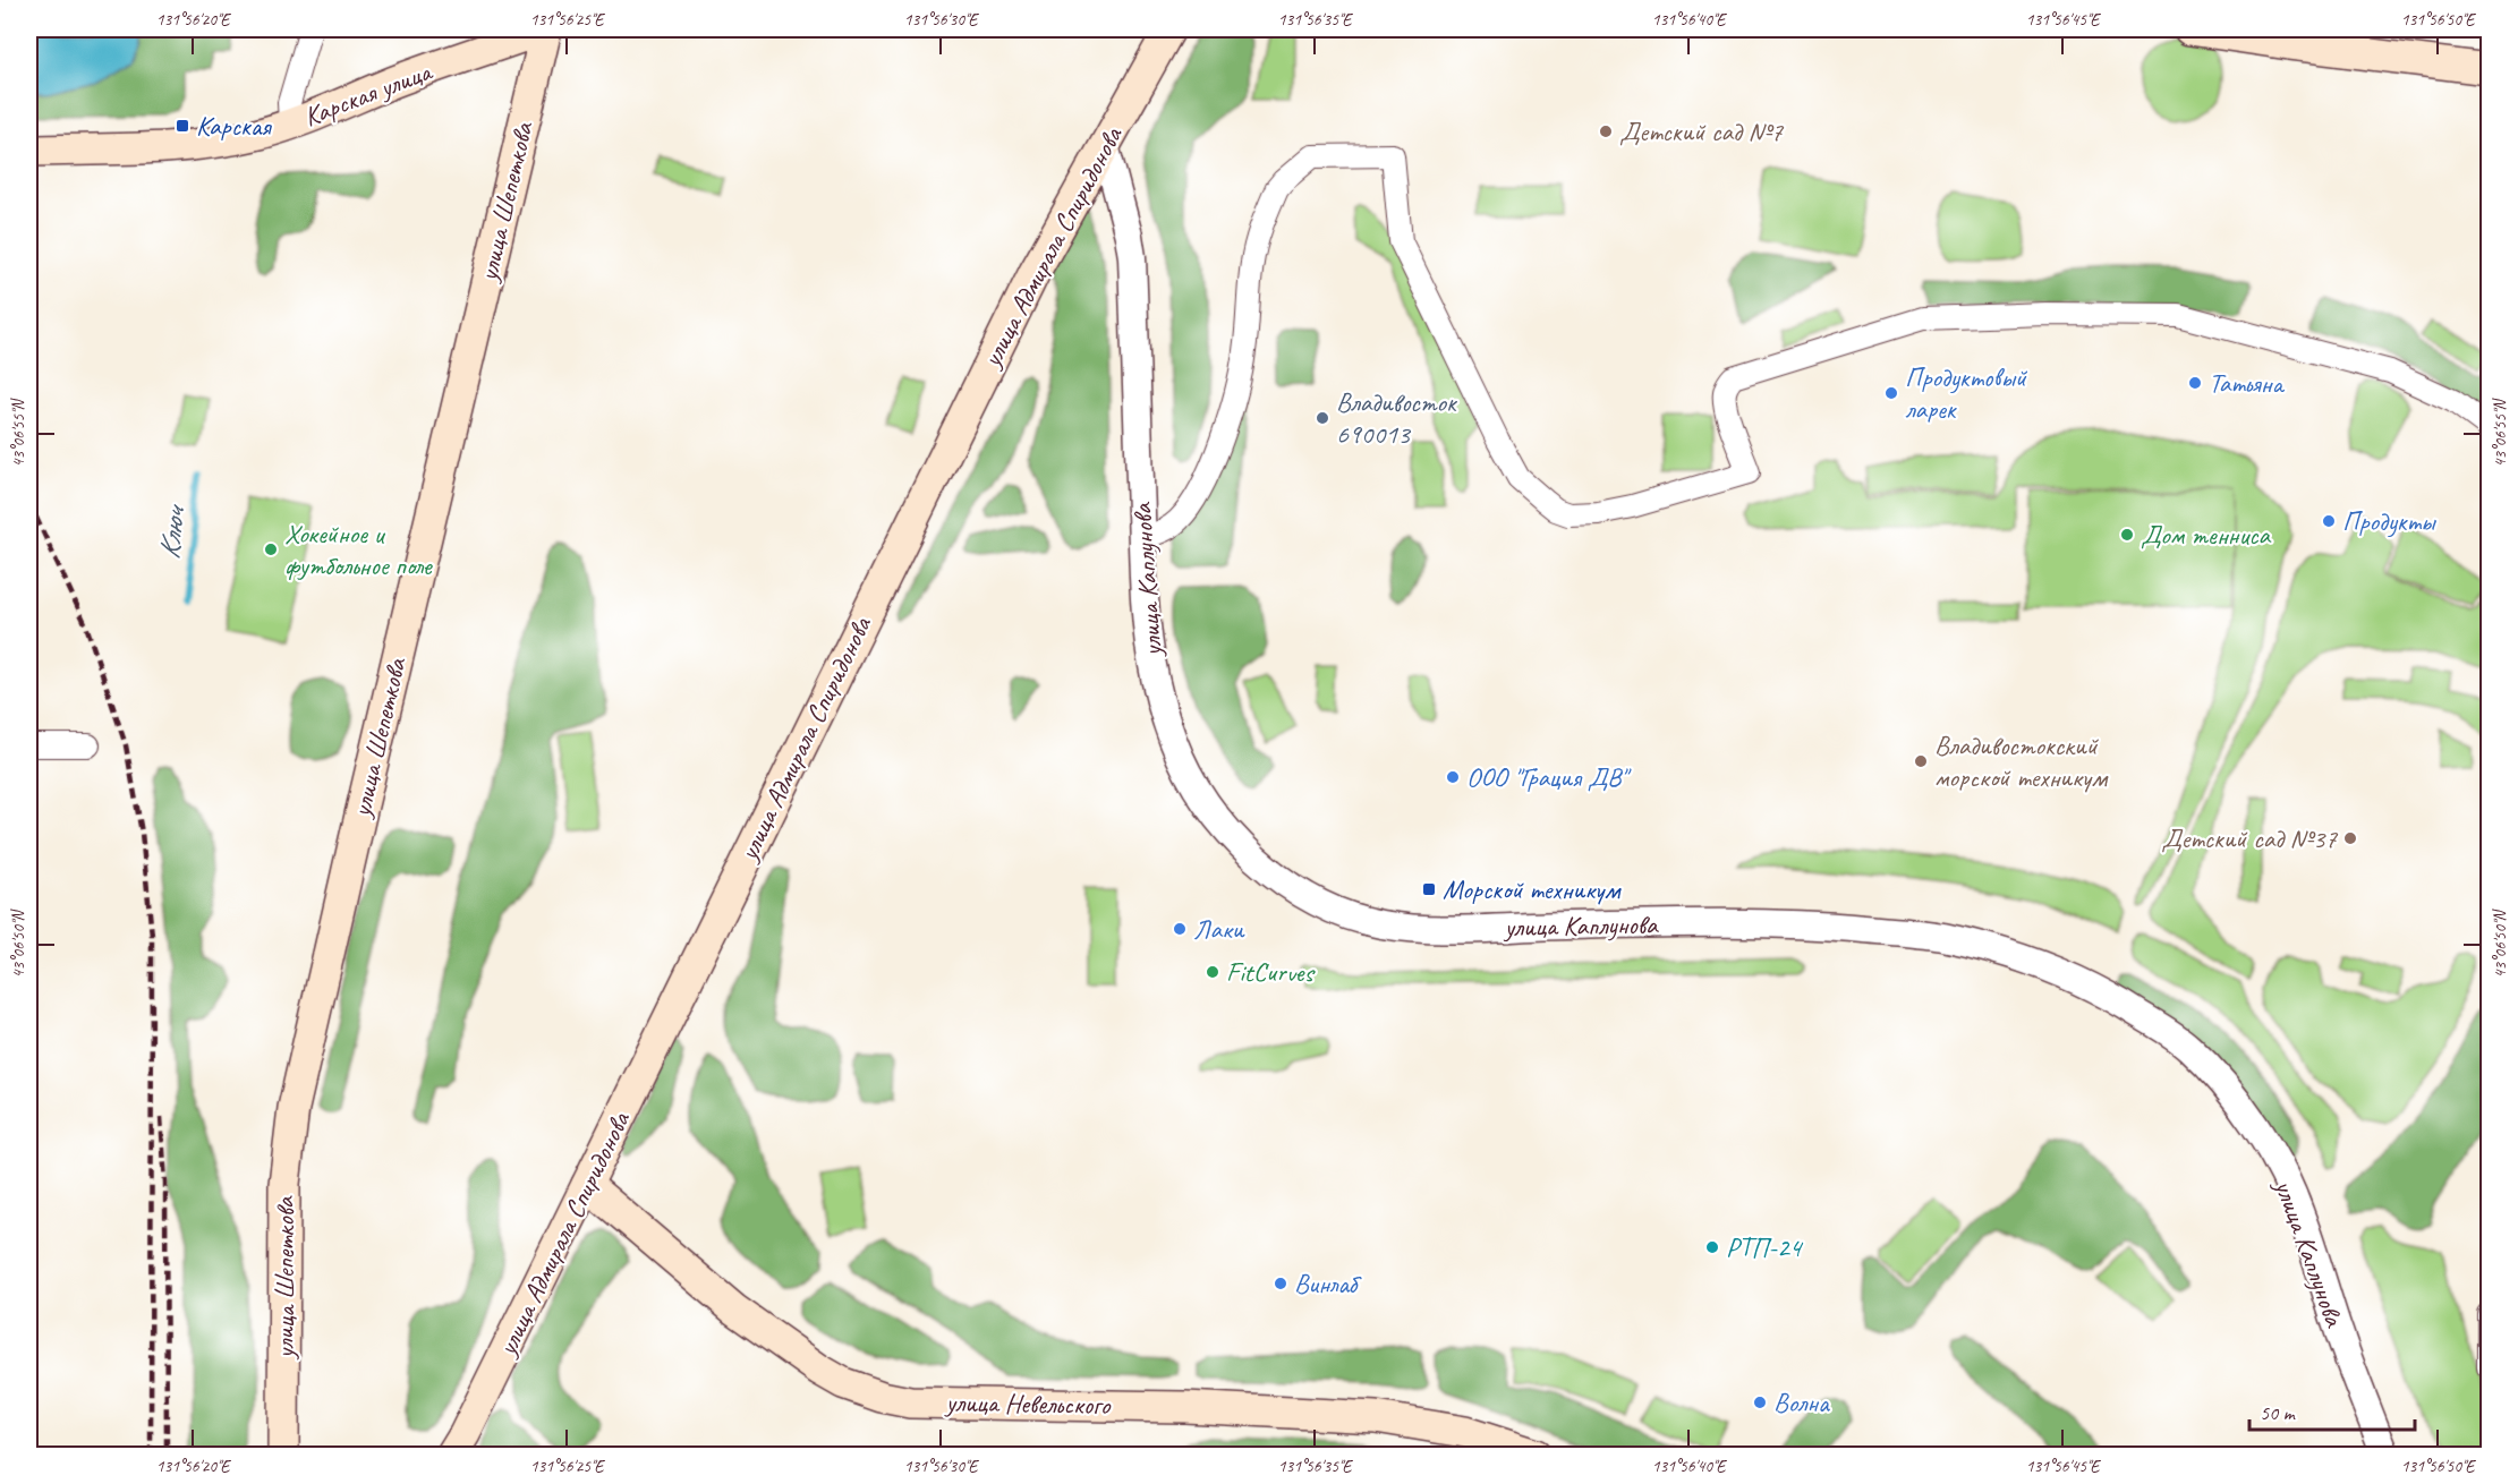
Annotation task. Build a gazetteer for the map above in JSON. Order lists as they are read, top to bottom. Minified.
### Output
{"streets":{"main road":["Карская улица","улица Шепеткова","улица Адмирала Спиридонова","улица Невельского"],"street":["улица Каплунова"]},"crossings":[["улица Адмирала Спиридонова","улица Каплунова"],["улица Адмирала Спиридонова","улица Невельского"]],"water":["Ключ"],"places":{"transit":["Карская","Морской техникум"],"other":["Детский сад №7","Татьяна","Продуктовый ларек","Владивосток 690013","Продукты","Дом тенниса","Хокейное и футбольное поле","Владивостокский морской техникум","ООО \"Грация ДВ\"","Детский сад №37","Лаки","FitCurves","РТП-24","Винлаб","Волна"]},"scale_bar":"50 m","coordinates":["131°56'20\"E","131°56'25\"E","131°56'30\"E","131°56'35\"E","131°56'40\"E","131°56'45\"E","131°56'50\"E","43°06'55\"N","43°06'50\"N"]}
